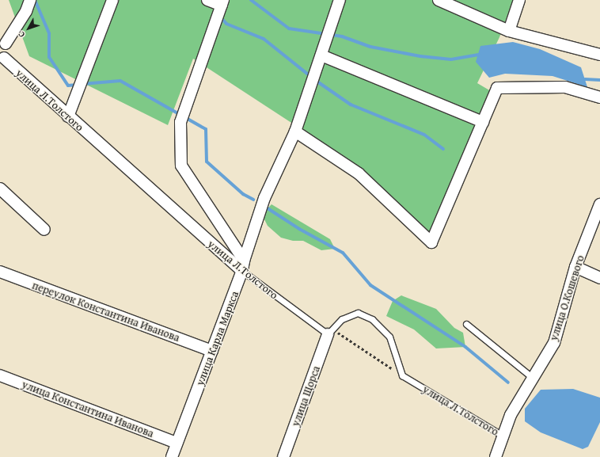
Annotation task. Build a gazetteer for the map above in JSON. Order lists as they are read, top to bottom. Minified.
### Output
{"streets":{"street":["улица Л.Толстого","улица О.Кошевого","переулок Константина Иванова","улица Карла Маркса","улица Щорса","улица Константина Иванова"]},"crossings":[["улица Л.Толстого","улица О.Кошевого"],["улица Л.Толстого","улица Карла Маркса"],["улица Л.Толстого","улица Щорса"],["переулок Константина Иванова","улица Карла Маркса"],["улица Карла Маркса","улица Константина Иванова"]],"north":"bottom left"}
